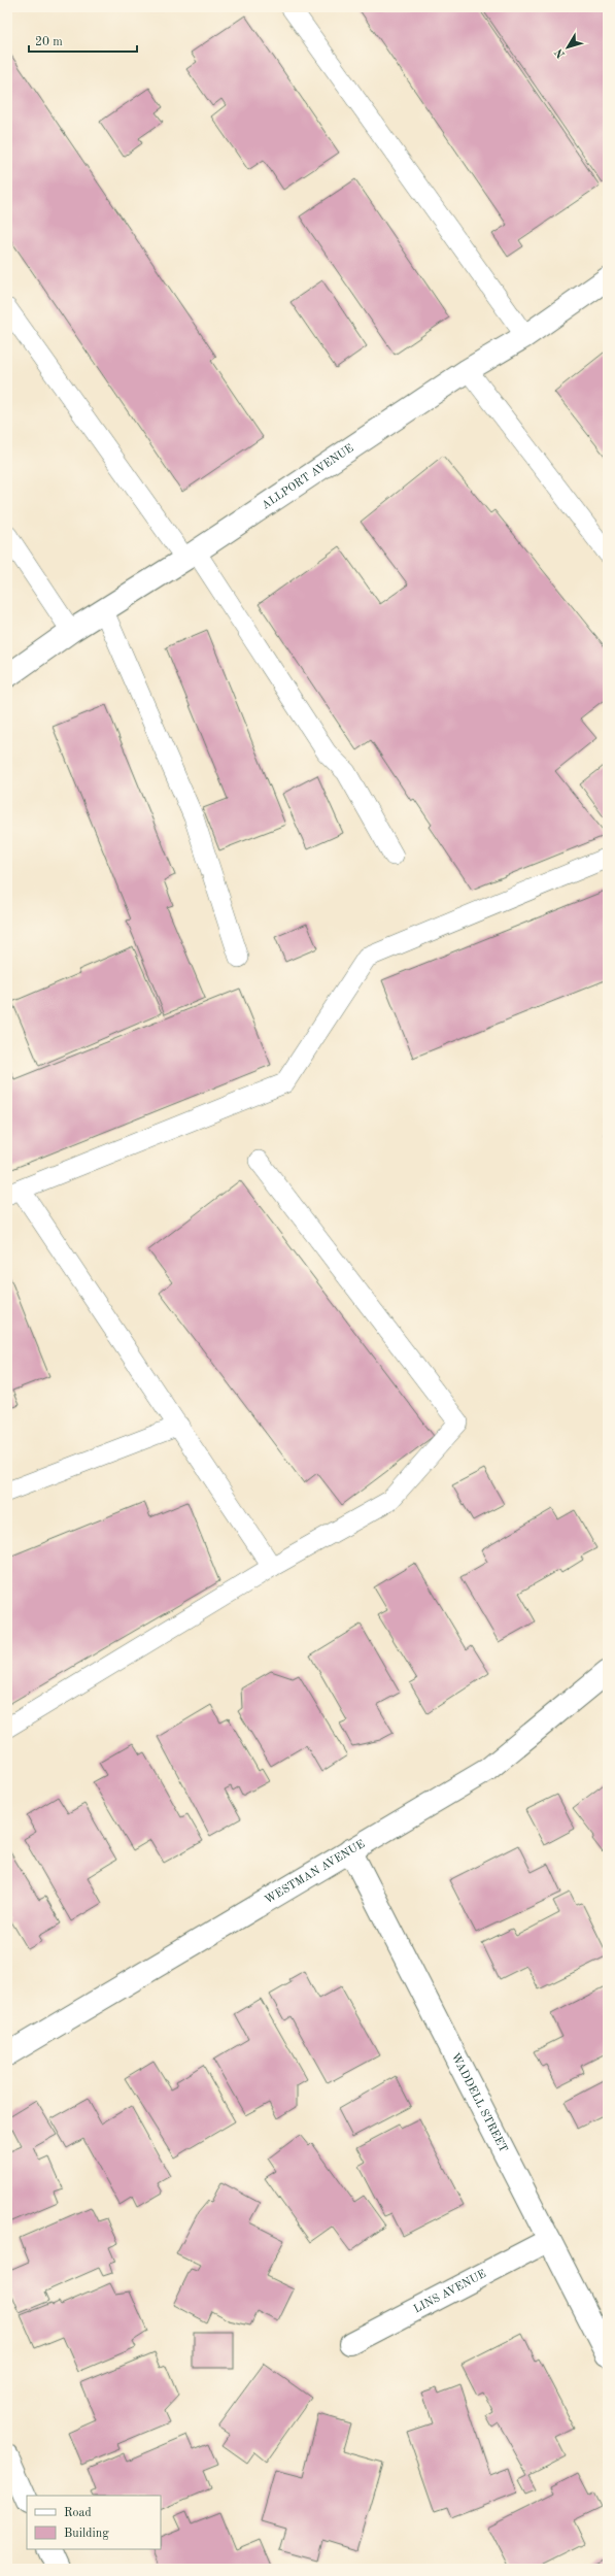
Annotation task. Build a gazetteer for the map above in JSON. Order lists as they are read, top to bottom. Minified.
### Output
{"streets":{"street":["ALLPORT AVENUE","WESTMAN AVENUE","WADDELL STREET","LINS AVENUE"]},"crossings":[["WESTMAN AVENUE","WADDELL STREET"],["WADDELL STREET","LINS AVENUE"]],"legend":["Road","Building"],"scale_bar":"20 m","north":"bottom left"}
